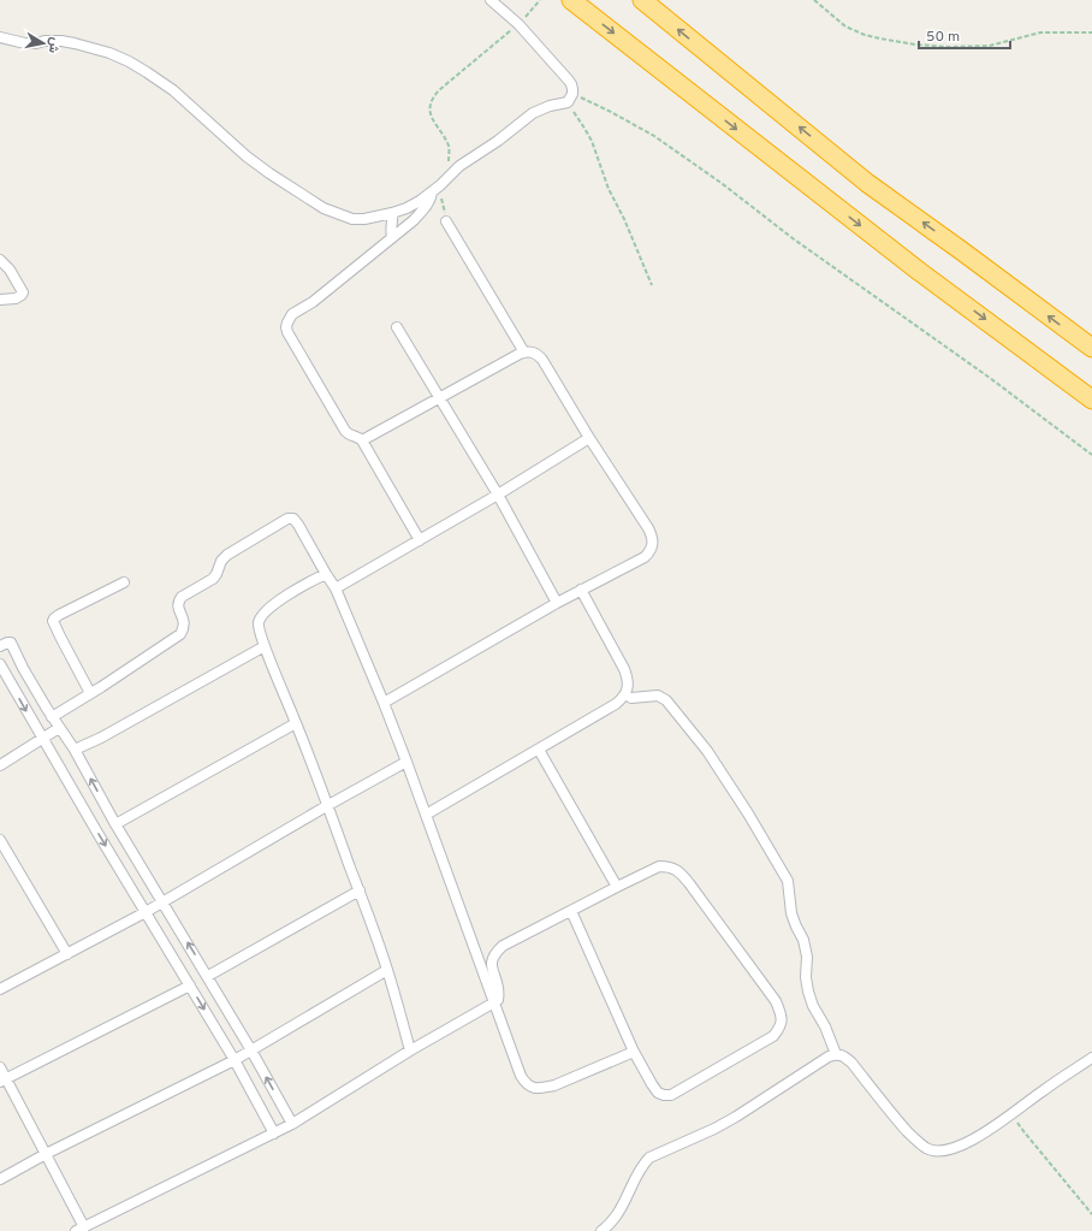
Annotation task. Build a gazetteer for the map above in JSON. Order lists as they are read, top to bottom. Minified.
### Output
{"scale_bar":"50 m","north":"right"}
